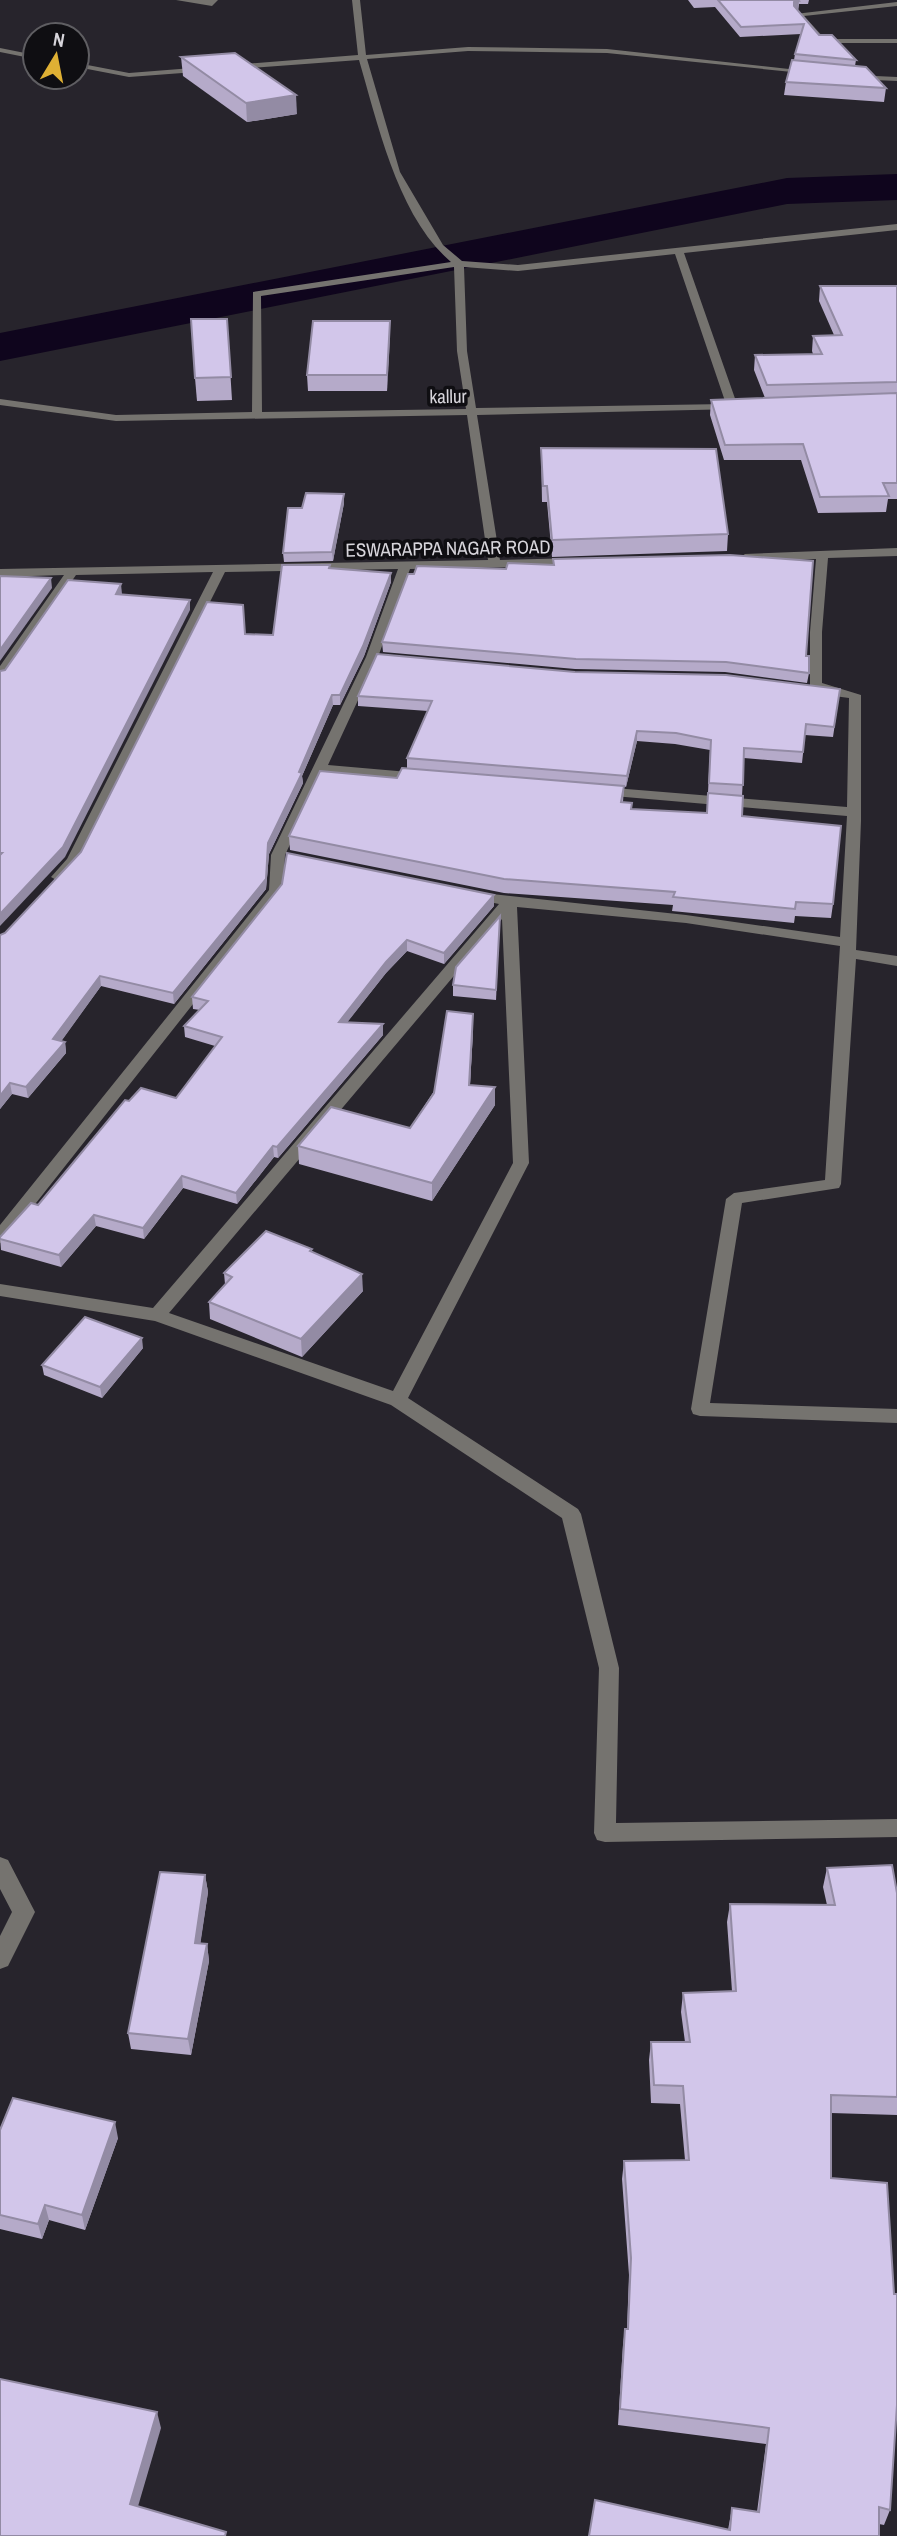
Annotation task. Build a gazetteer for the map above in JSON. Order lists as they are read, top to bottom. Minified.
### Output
{"streets":{"street":["kallur","ESWARAPPA NAGAR ROAD"]},"north":"top"}
